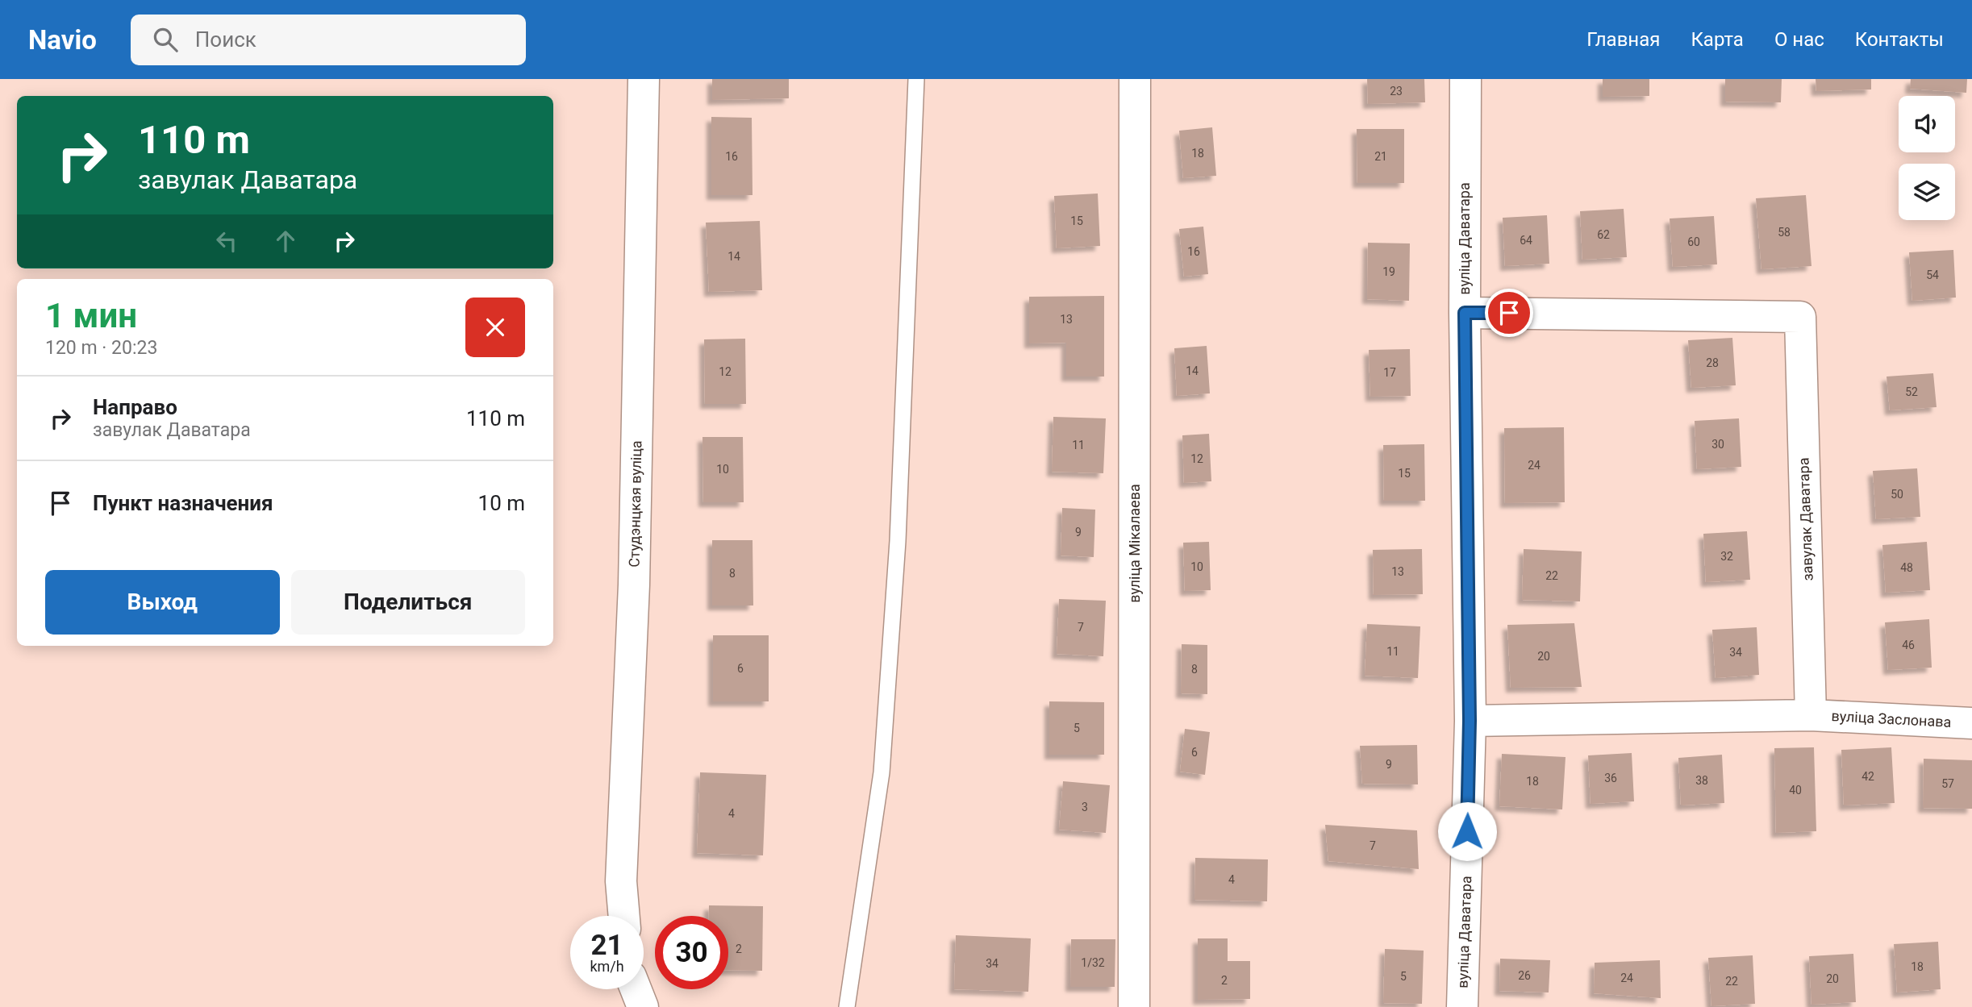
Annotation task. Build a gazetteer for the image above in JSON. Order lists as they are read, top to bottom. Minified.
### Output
{"streets":{"street":["вуліца Даватара","Студэнцкая вуліца","завулак Даватара","вуліца Мікалаева","вуліца Заслонава"]},"crossings":[["вуліца Даватара","завулак Даватара"],["завулак Даватара","вуліца Заслонава"]],"house_numbers":["23","18","16","21","15","58","62","64","60","16","14","19","54","13","28","14","12","17","52","30","11","12","24","10","15","50","9","32","10","48","13","8","22","7","46","11","34","20","6","8","5","6","9","42","36","38","18","57","40","3","4","7","4","2","1/32","34","18","26","5","24","20","2","22"],"page":{"header":"Navio","search":"Поиск","nav":["Главная","Карта","О нас","Контакты"],"turn":["110 m","завулак Даватара"],"heading":["1 мин","120 m · 20:23"],"list":[{"name":"Направо","note":"завулак Даватара","value":"110 m"},{"name":"Пункт назначения","value":"10 m"}],"buttons":["Выход","Поделиться"],"speed":"21 km/h","limit":"30"}}
